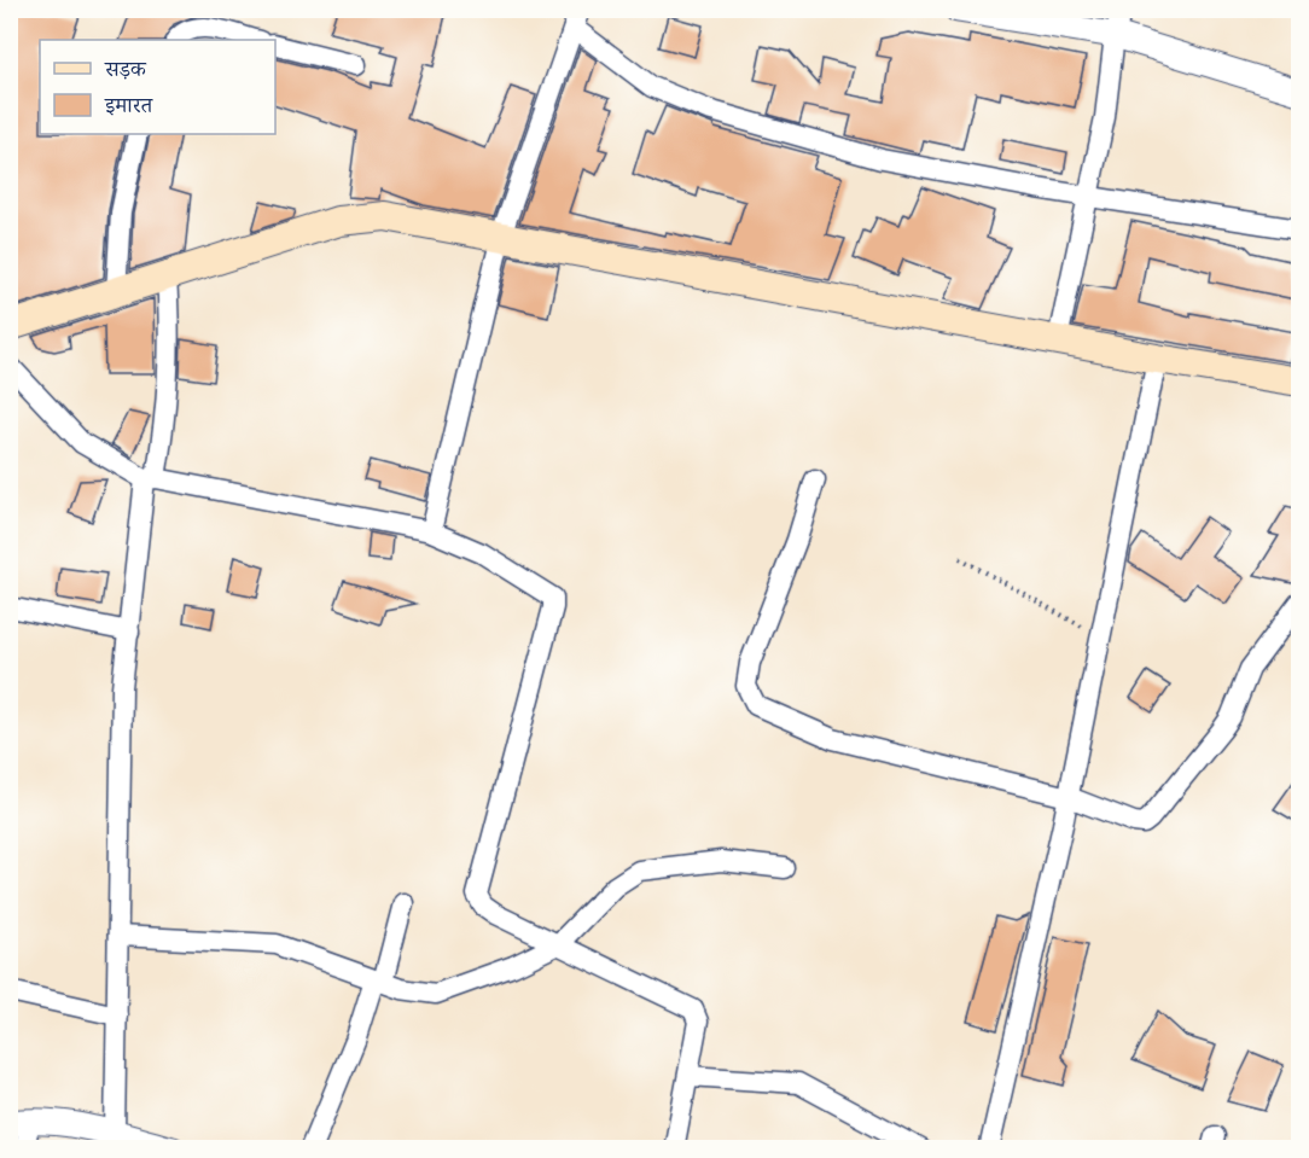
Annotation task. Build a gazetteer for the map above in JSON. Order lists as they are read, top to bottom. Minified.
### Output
{"legend":["सड़क","इमारत"]}
